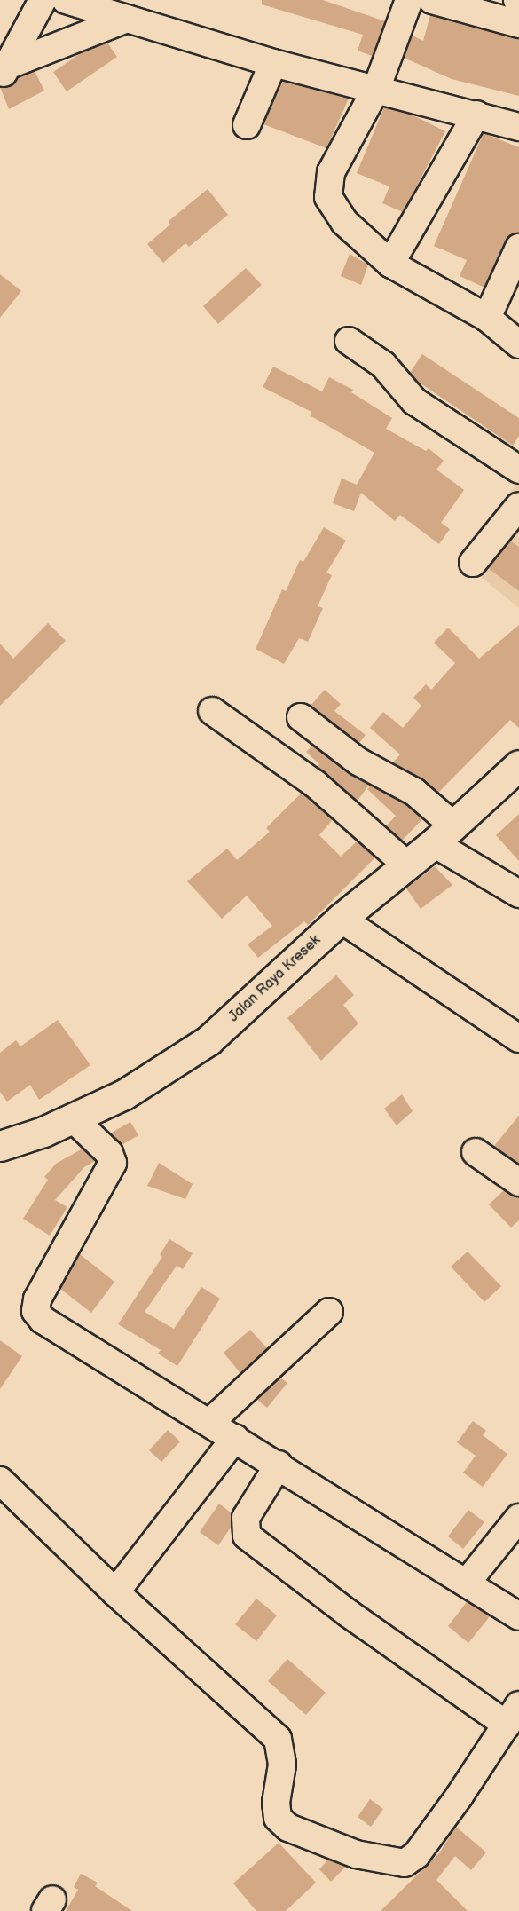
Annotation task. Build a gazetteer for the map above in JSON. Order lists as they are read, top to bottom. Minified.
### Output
{"streets":{"main road":["Jalan Raya Kresek"]}}
